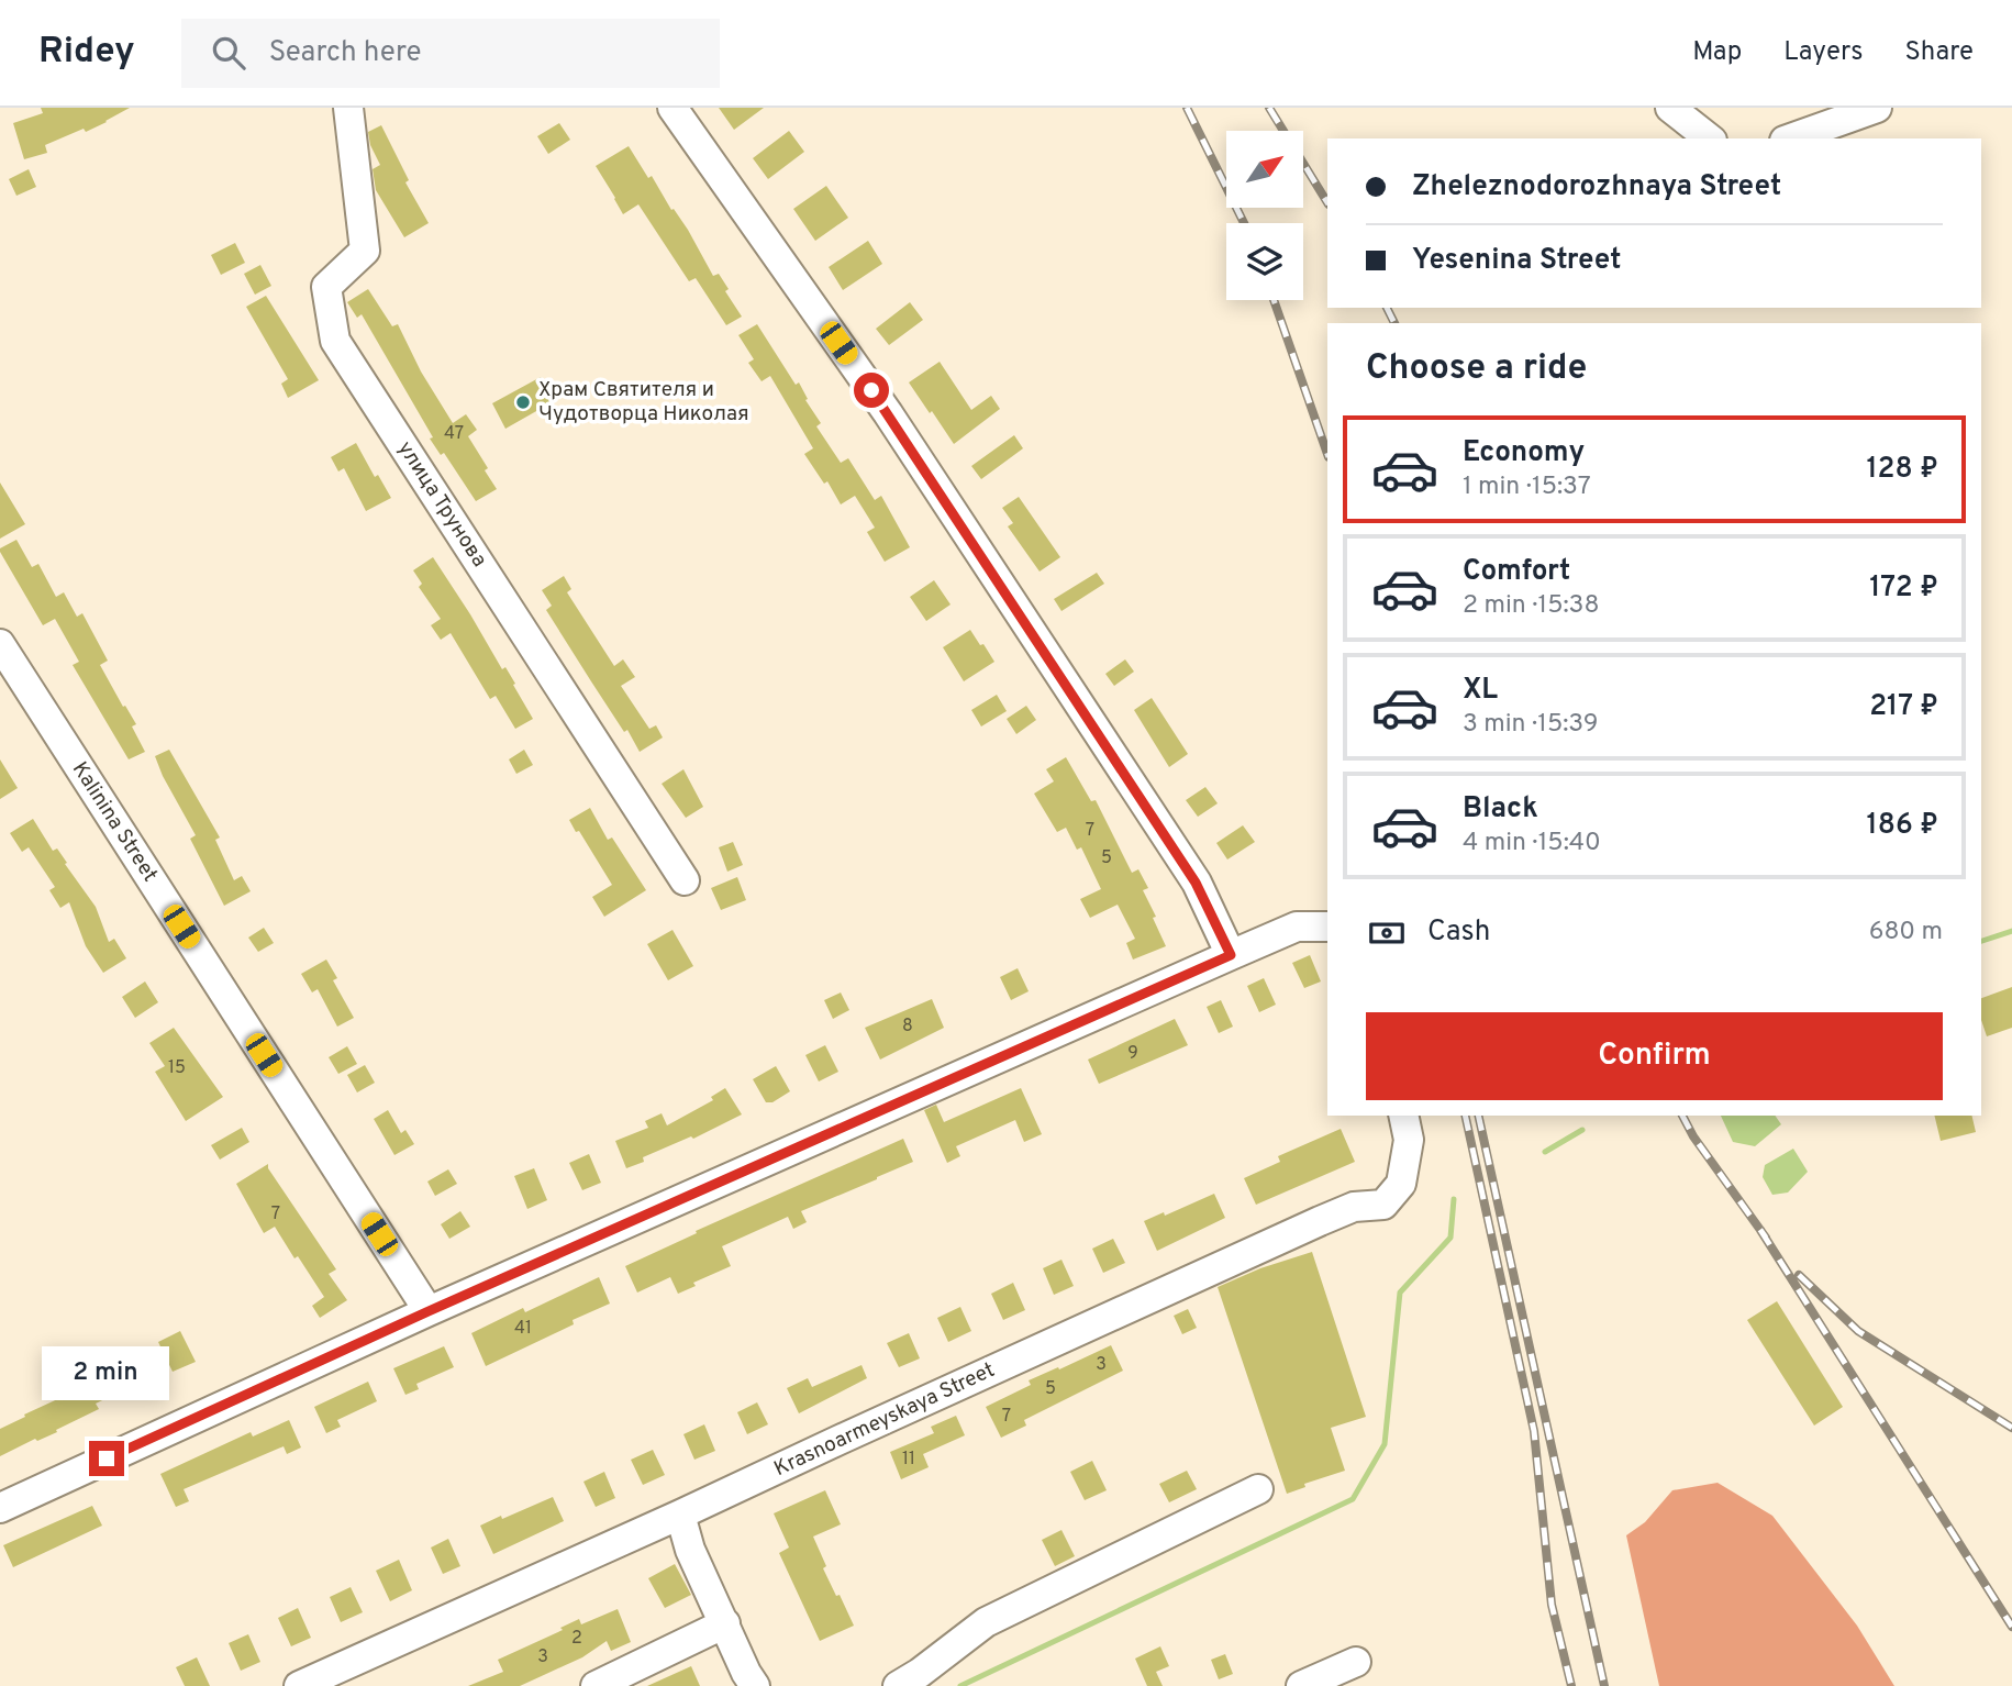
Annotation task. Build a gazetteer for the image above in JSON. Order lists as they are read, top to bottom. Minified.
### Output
{"streets":{"street":["улица Трунова","Kalinina Street","Krasnoarmeyskaya Street"]},"places":["Храм Святителя и Чудотворца Николая"],"house_numbers":["47","7","5","8","9","15","7","41","3","5","7","11","2","3"],"north":"top right","page":{"header":"Ridey","search":"Search here","nav":["Map","Layers","Share"],"banner":["Zheleznodorozhnaya Street","Yesenina Street"],"heading":"Choose a ride","list":[{"name":"Economy","note":"1 min · 15:37","value":"128 ₽"},{"name":"Comfort","note":"2 min · 15:38","value":"172 ₽"},{"name":"XL","note":"3 min · 15:39","value":"217 ₽"},{"name":"Black","note":"4 min · 15:40","value":"186 ₽"}],"pay":["Cash","680 m"],"buttons":"Confirm","bubble":"2 min"}}
